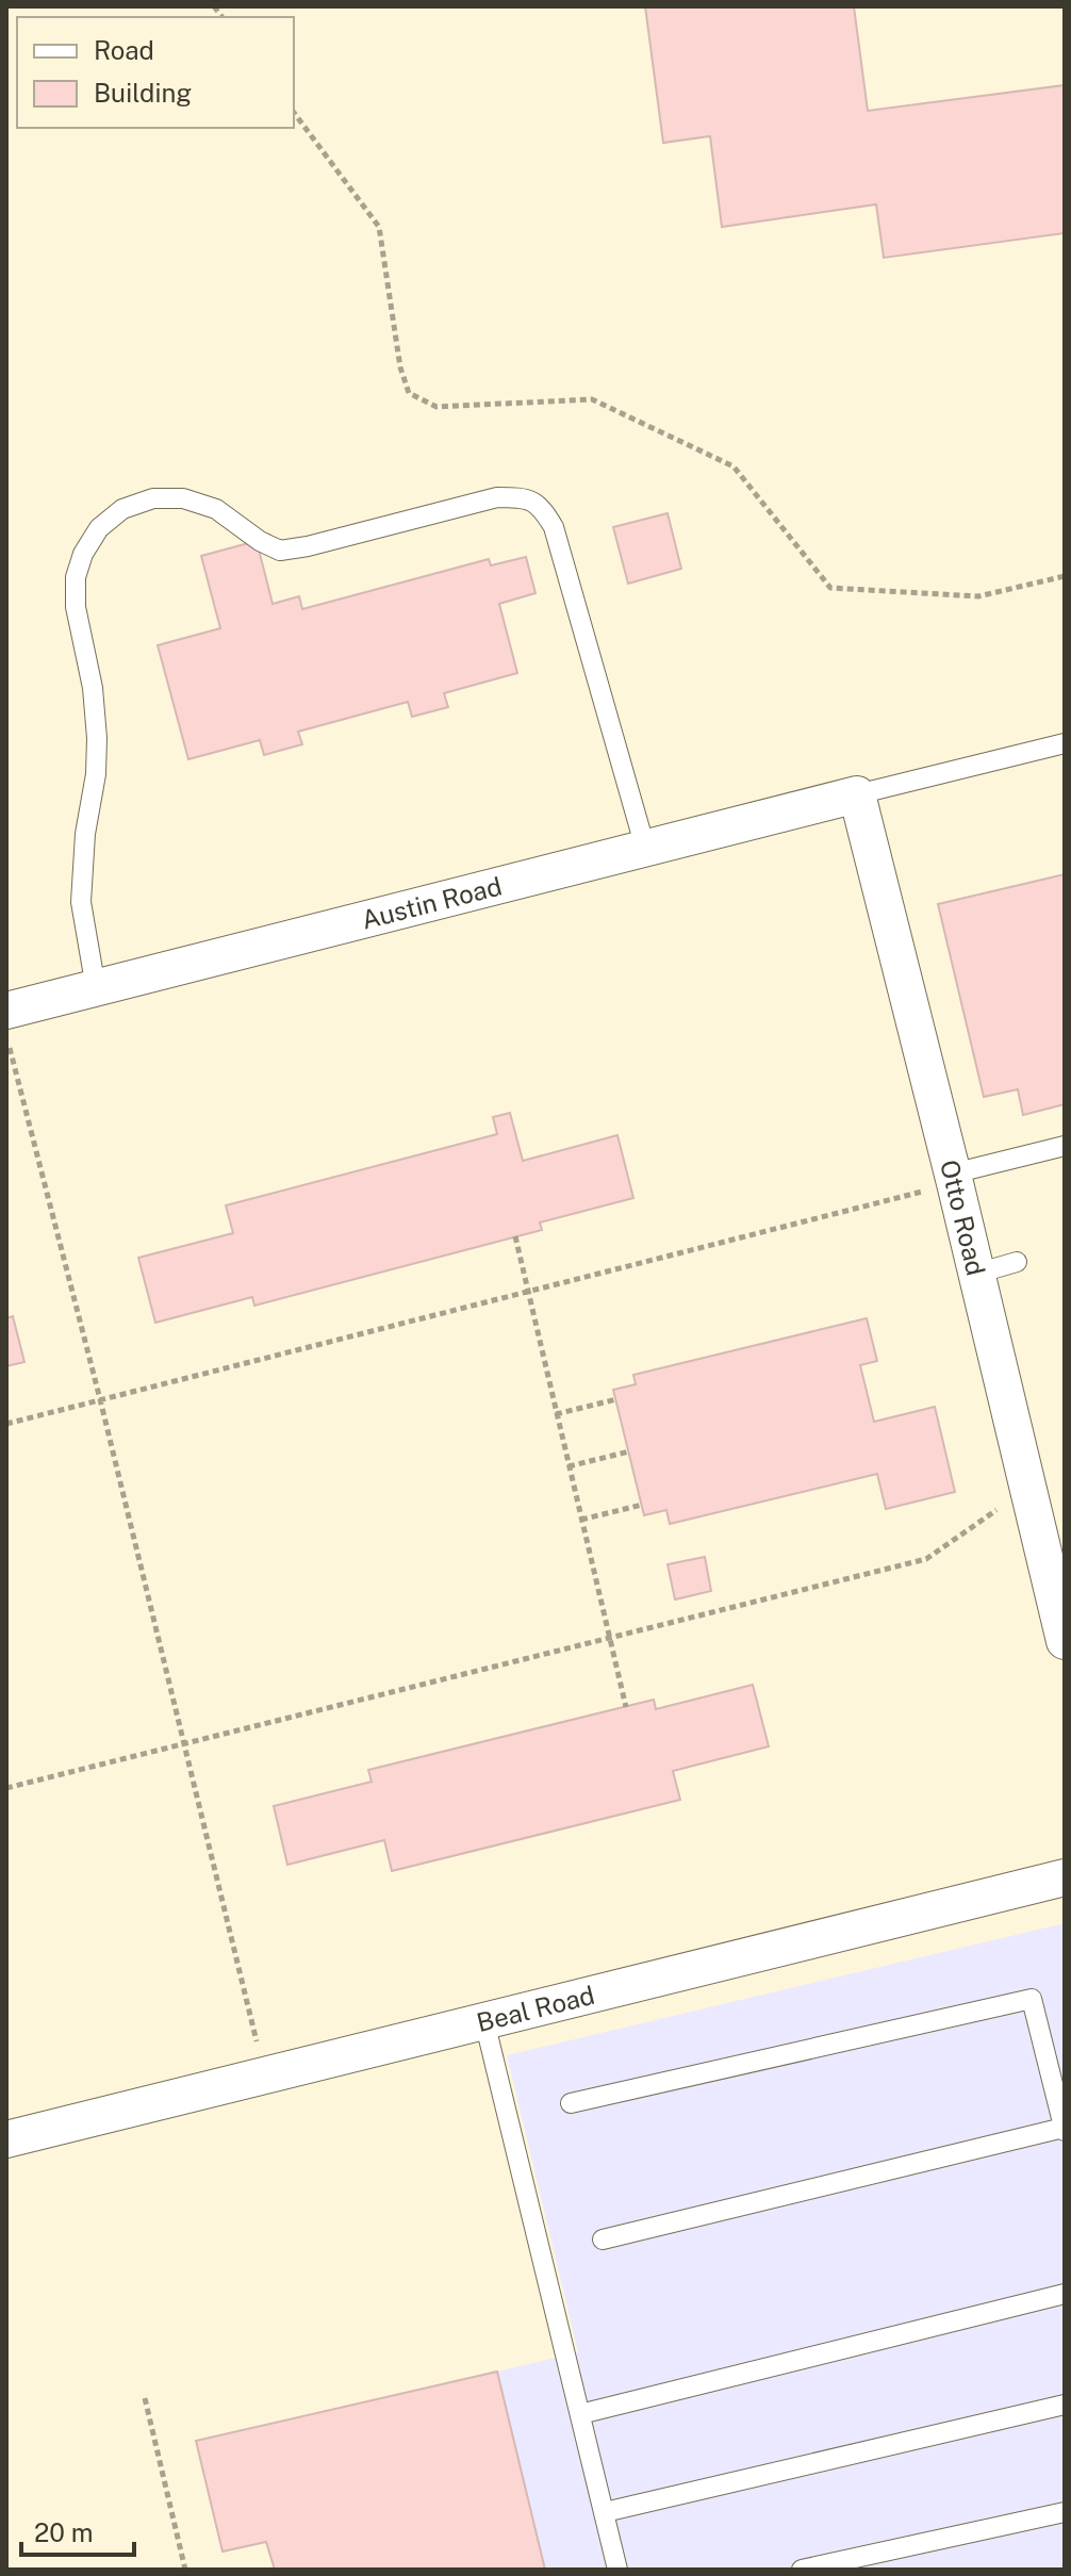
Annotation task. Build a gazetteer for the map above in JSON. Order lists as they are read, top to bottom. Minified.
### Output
{"streets":{"street":["Austin Road","Otto Road","Beal Road"]},"crossings":[["Austin Road","Otto Road"]],"legend":["Road","Building"],"scale_bar":"20 m"}
